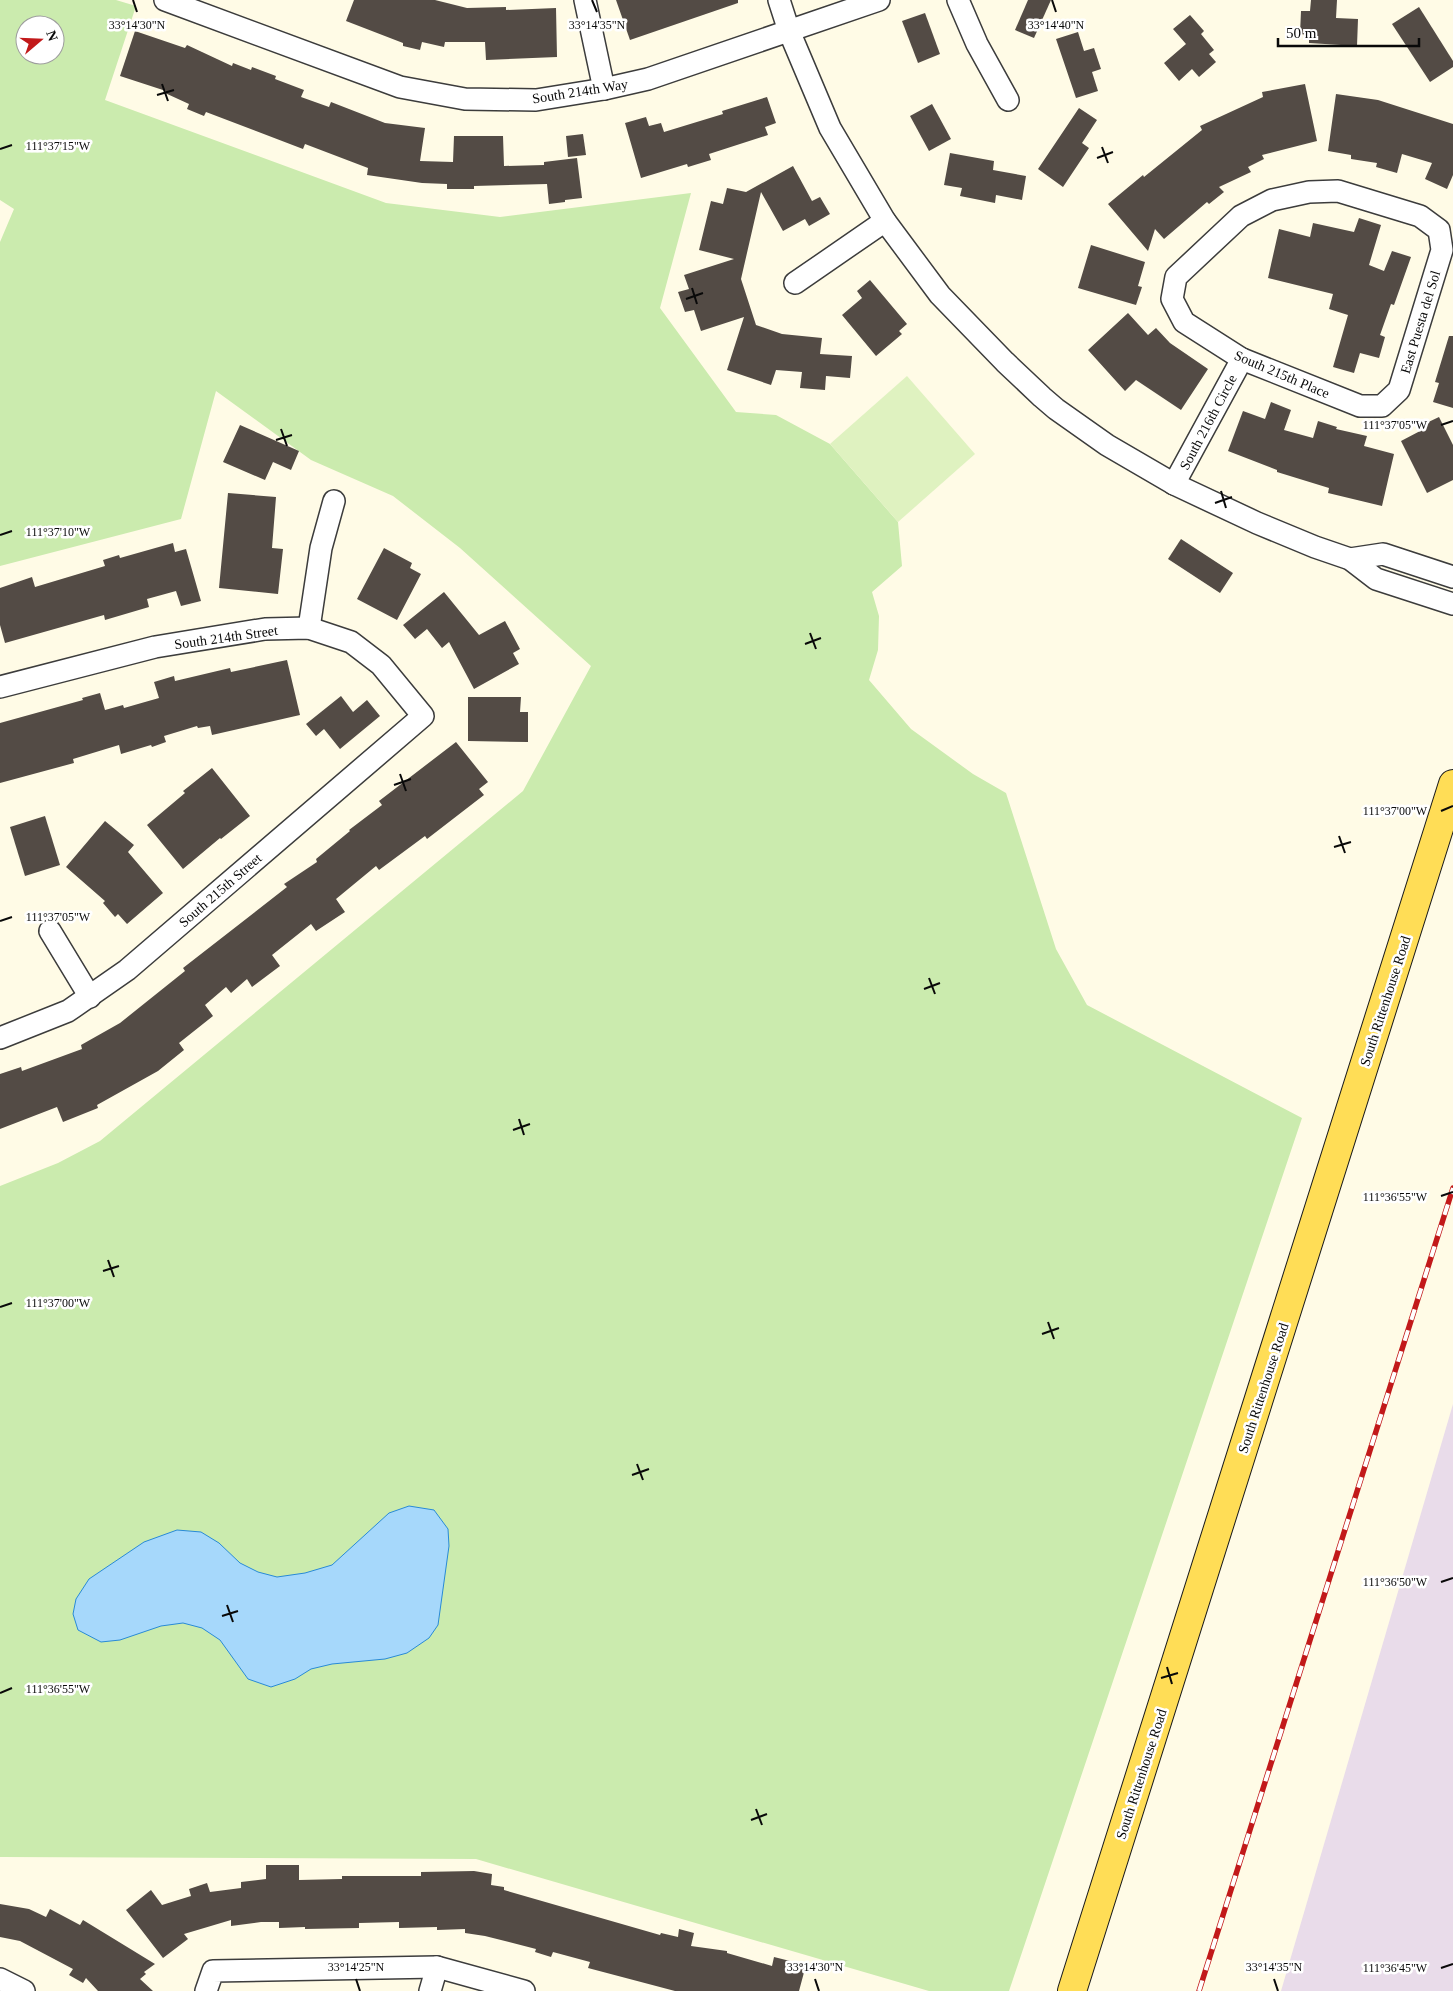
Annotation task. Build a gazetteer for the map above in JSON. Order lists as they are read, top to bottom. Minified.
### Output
{"streets":{"main road":["South Rittenhouse Road"],"street":["South 214th Way","East Puesta del Sol","South 215th Place","South 216th Circle","South 214th Street","South 215th Street"]},"crossings":[["East Puesta del Sol","South 215th Place"],["South 215th Place","South 216th Circle"],["South 214th Street","South 215th Street"]],"scale_bar":"50 m","north":"right","coordinates":["33°14'30\"N","33°14'35\"N","33°14'40\"N","111°37'15\"W","111°37'05\"W","111°37'10\"W","111°37'00\"W","111°36'55\"W","111°36'50\"W","33°14'25\"N","111°36'45\"W"]}
